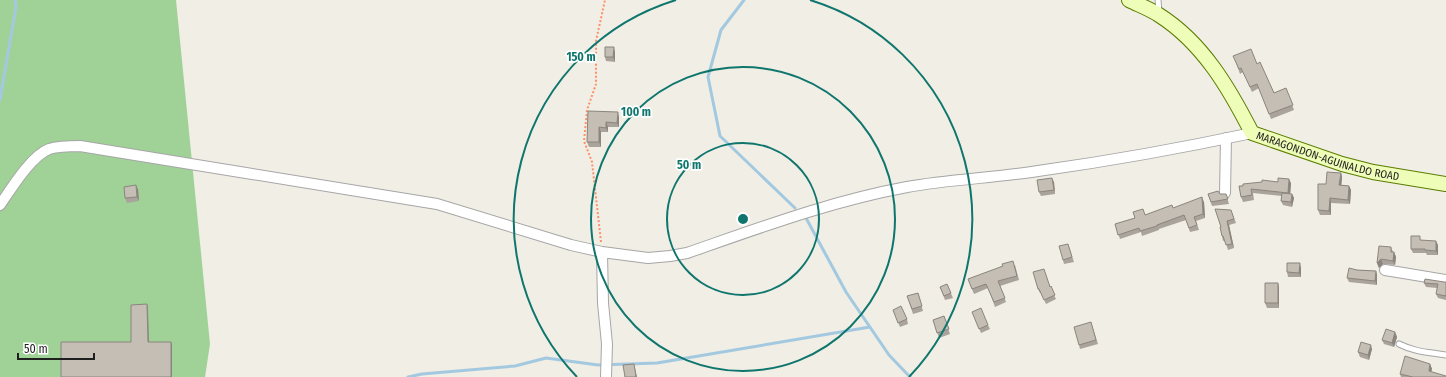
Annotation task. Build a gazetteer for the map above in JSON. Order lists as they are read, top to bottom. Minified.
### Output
{"streets":{"main road":["MARAGONDON-AGUINALDO ROAD"]},"scale_bar":"50 m","rings":["150 m","100 m","50 m"]}
